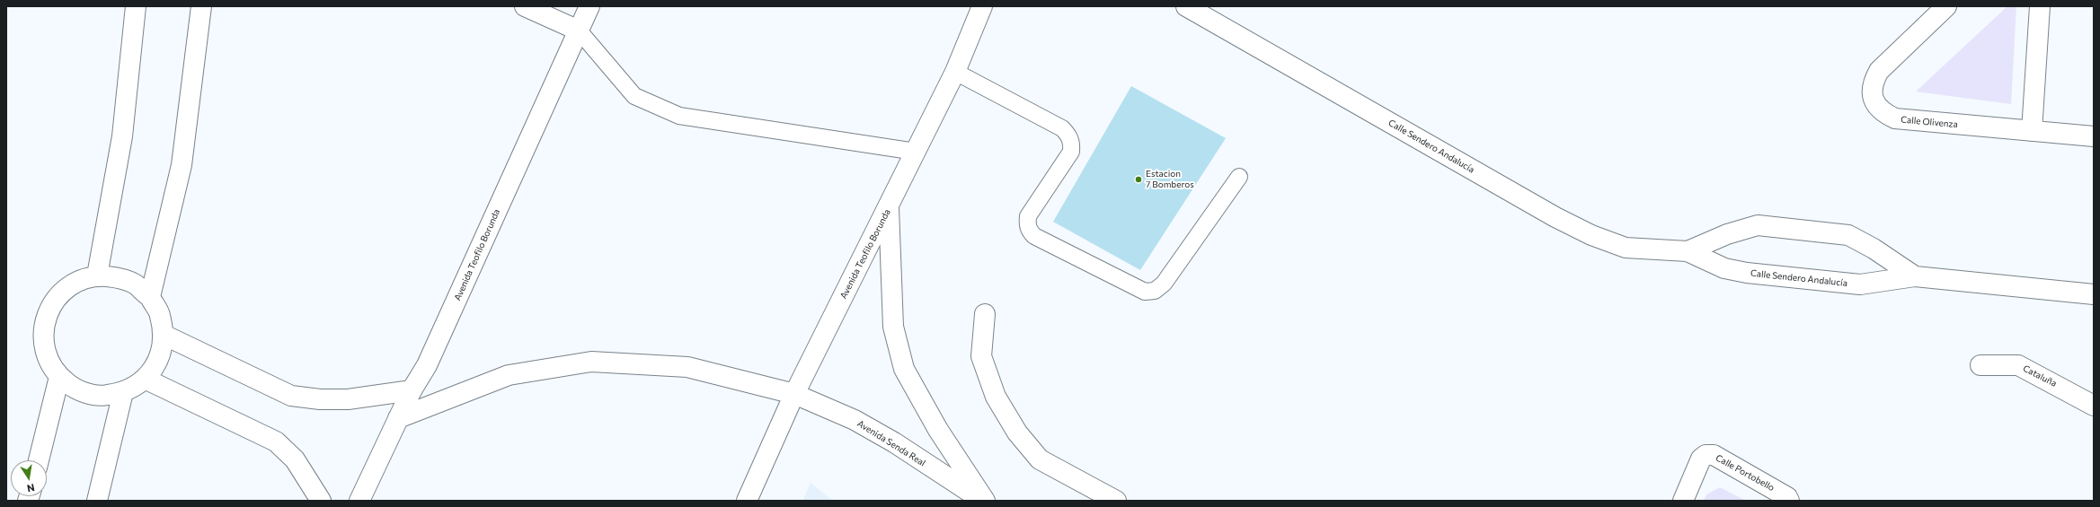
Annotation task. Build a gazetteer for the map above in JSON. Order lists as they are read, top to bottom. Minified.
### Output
{"streets":{"street":["Calle Olivenza","Calle Sendero Andalucía","Avenida Teofilo Borunda","Cataluña","Avenida Senda Real","Calle Portobello"]},"crossings":[["Avenida Teofilo Borunda","Avenida Senda Real"]],"places":["Estacion 7 Bomberos"],"north":"bottom"}
